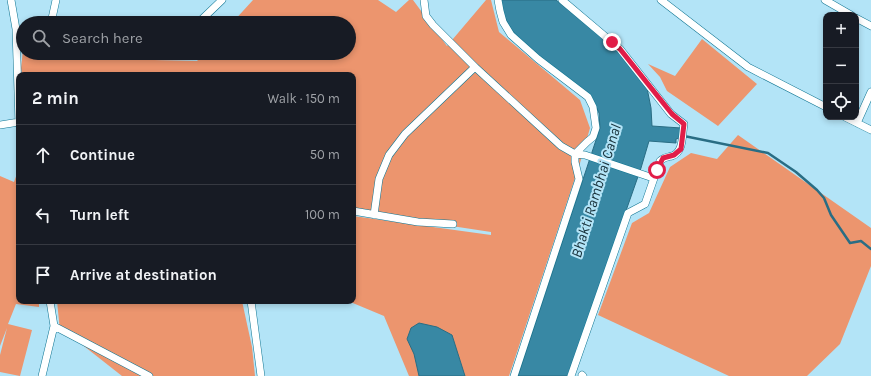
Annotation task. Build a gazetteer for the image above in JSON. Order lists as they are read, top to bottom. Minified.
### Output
{"water":["Bhakti Rambhai Canal"],"page":{"map_buttons":["+","−"],"search":"Search here","heading":["2 min","Walk · 150 m"],"list":[["Continue","50 m"],["Turn left","100 m"],"Arrive at destination"]}}
